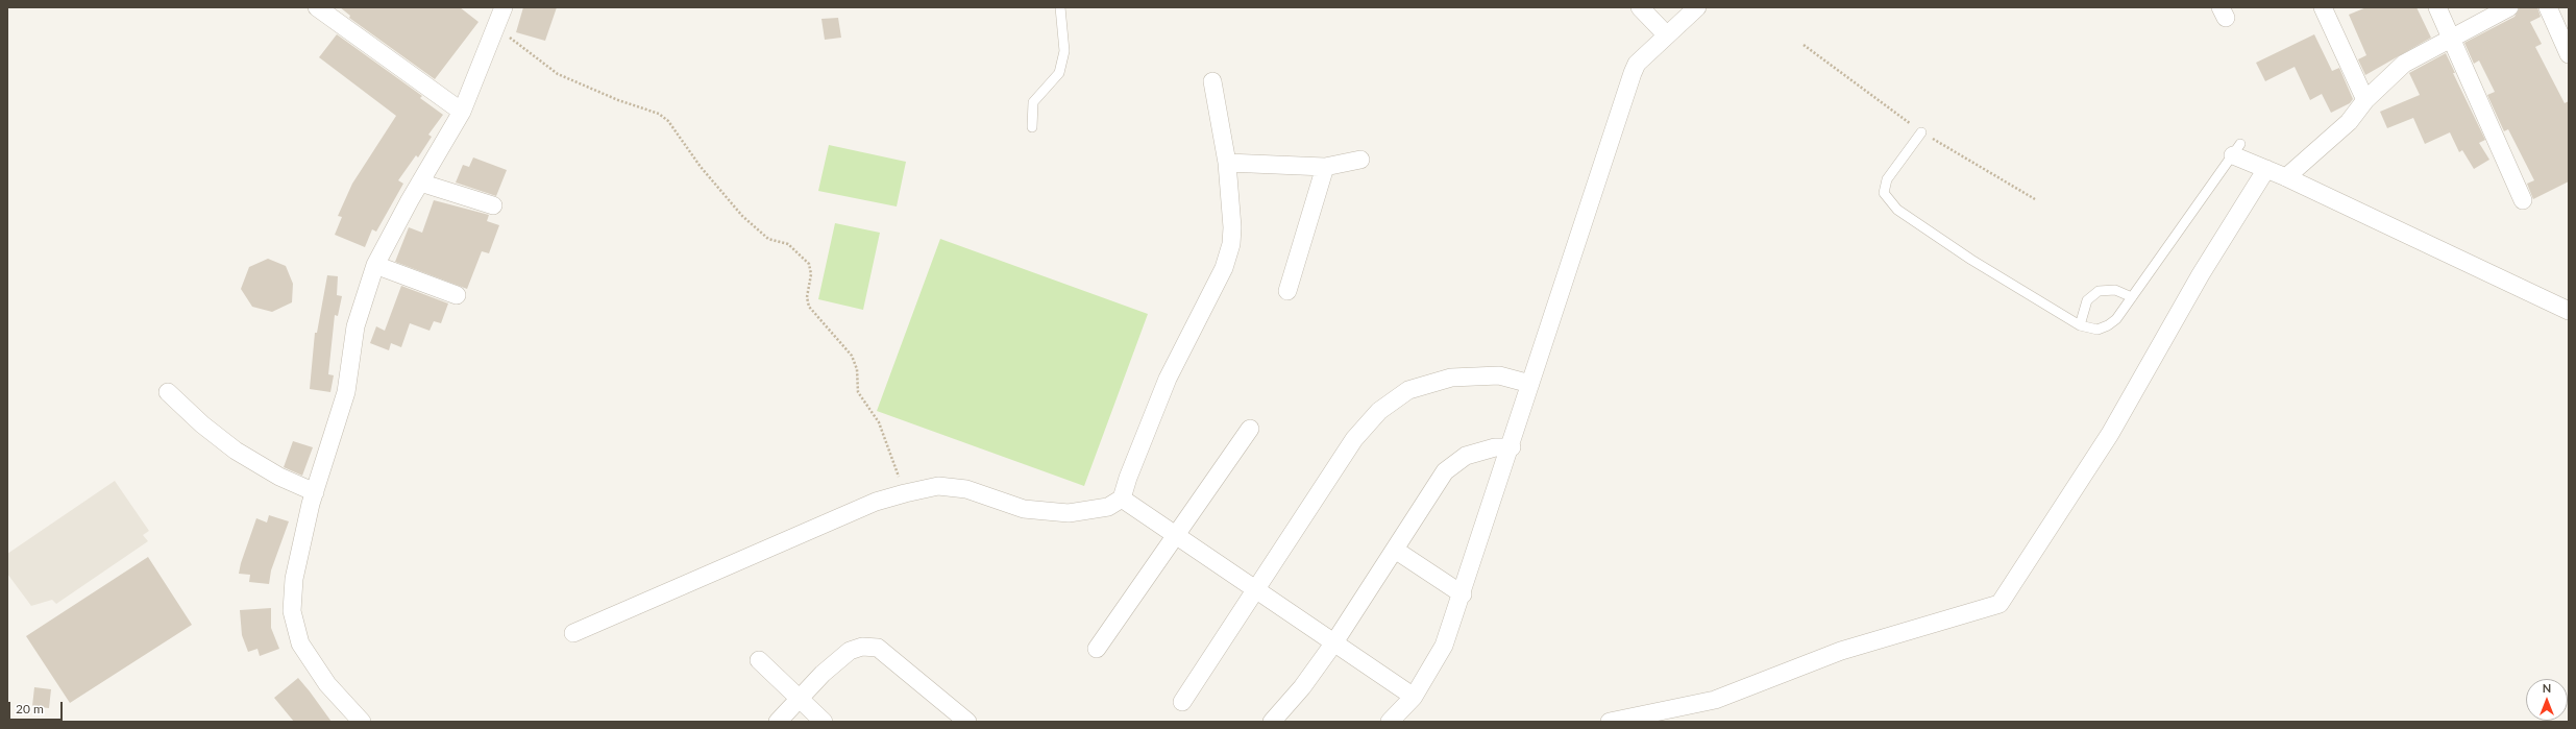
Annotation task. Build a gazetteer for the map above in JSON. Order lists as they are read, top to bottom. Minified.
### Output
{"scale_bar":"20 m","north":"top"}
